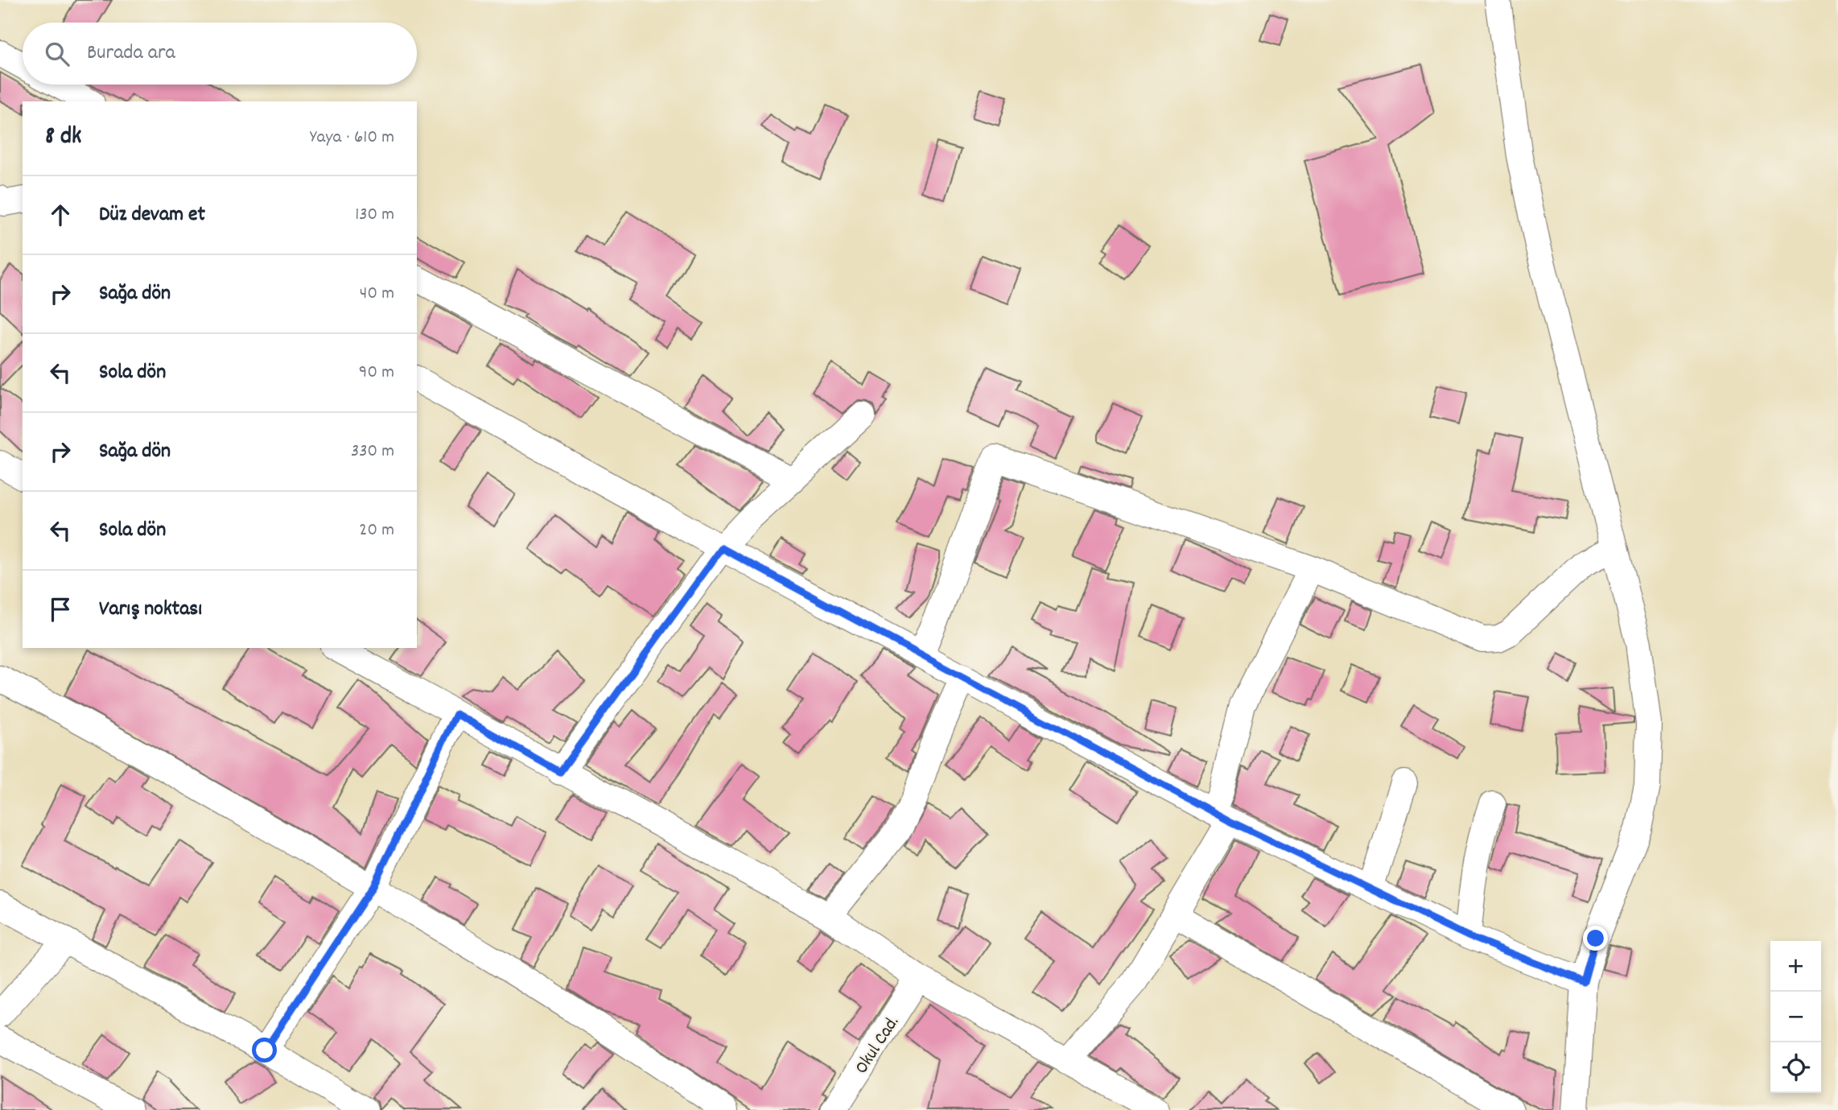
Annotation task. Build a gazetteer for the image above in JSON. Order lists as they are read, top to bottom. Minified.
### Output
{"streets":{"street":["Okul Cad."]},"page":{"search":"Burada ara","heading":["8 dk","Yaya · 610 m"],"list":[["Düz devam et","130 m"],["Sağa dön","40 m"],["Sola dön","90 m"],["Sağa dön","330 m"],["Sola dön","20 m"],"Varış noktası"],"map_buttons":["+","−"]}}
